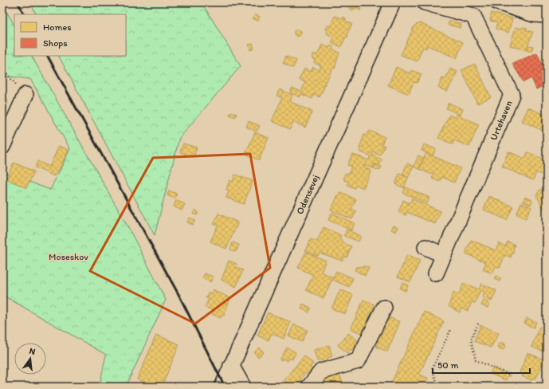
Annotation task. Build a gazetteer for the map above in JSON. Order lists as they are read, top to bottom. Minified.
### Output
{"streets":{"street":["Urtehaven","Odensevej"]},"parks":["Moseskov"],"legend":["Homes","Shops"],"scale_bar":"50 m","north":"top"}
